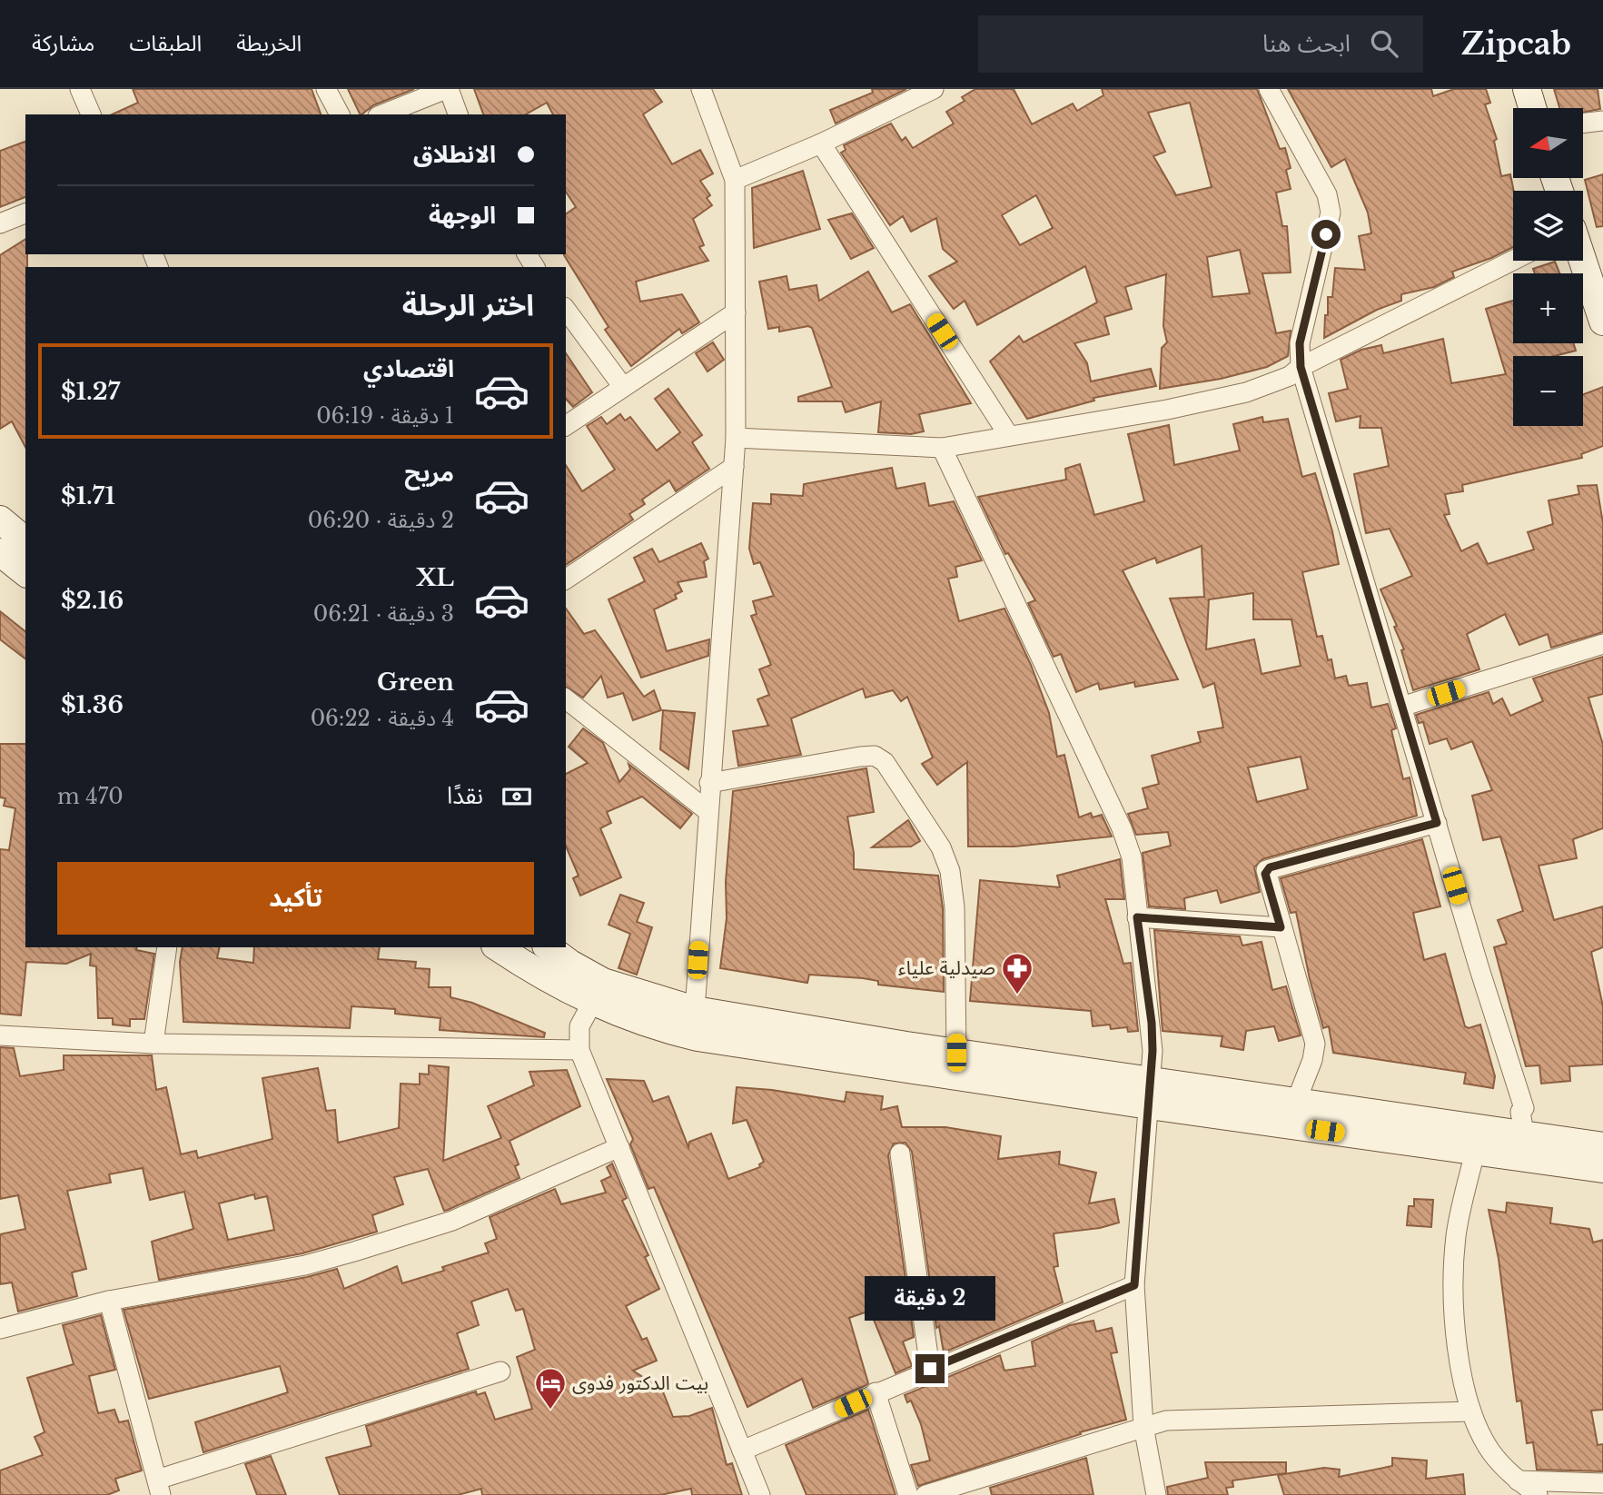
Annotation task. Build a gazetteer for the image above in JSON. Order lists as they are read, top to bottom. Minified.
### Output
{"places":{"pharmacy":["صيدلية علياء"],"hotel":["بيت الدكتور فدوى"]},"north":"left","page":{"header":"Zipcab","search":"ابحث هنا","nav":["الخريطة","الطبقات","مشاركة"],"map_buttons":["+","−"],"banner":["الانطلاق","الوجهة"],"heading":"اختر الرحلة","list":[{"name":"اقتصادي","note":"1 دقيقة · 06:19","value":"$1.27"},{"name":"مريح","note":"2 دقيقة · 06:20","value":"$1.71"},{"name":"XL","note":"3 دقيقة · 06:21","value":"$2.16"},{"name":"Green","note":"4 دقيقة · 06:22","value":"$1.36"}],"pay":["نقدًا","470 m"],"buttons":"تأكيد","bubble":"2 دقيقة"}}
